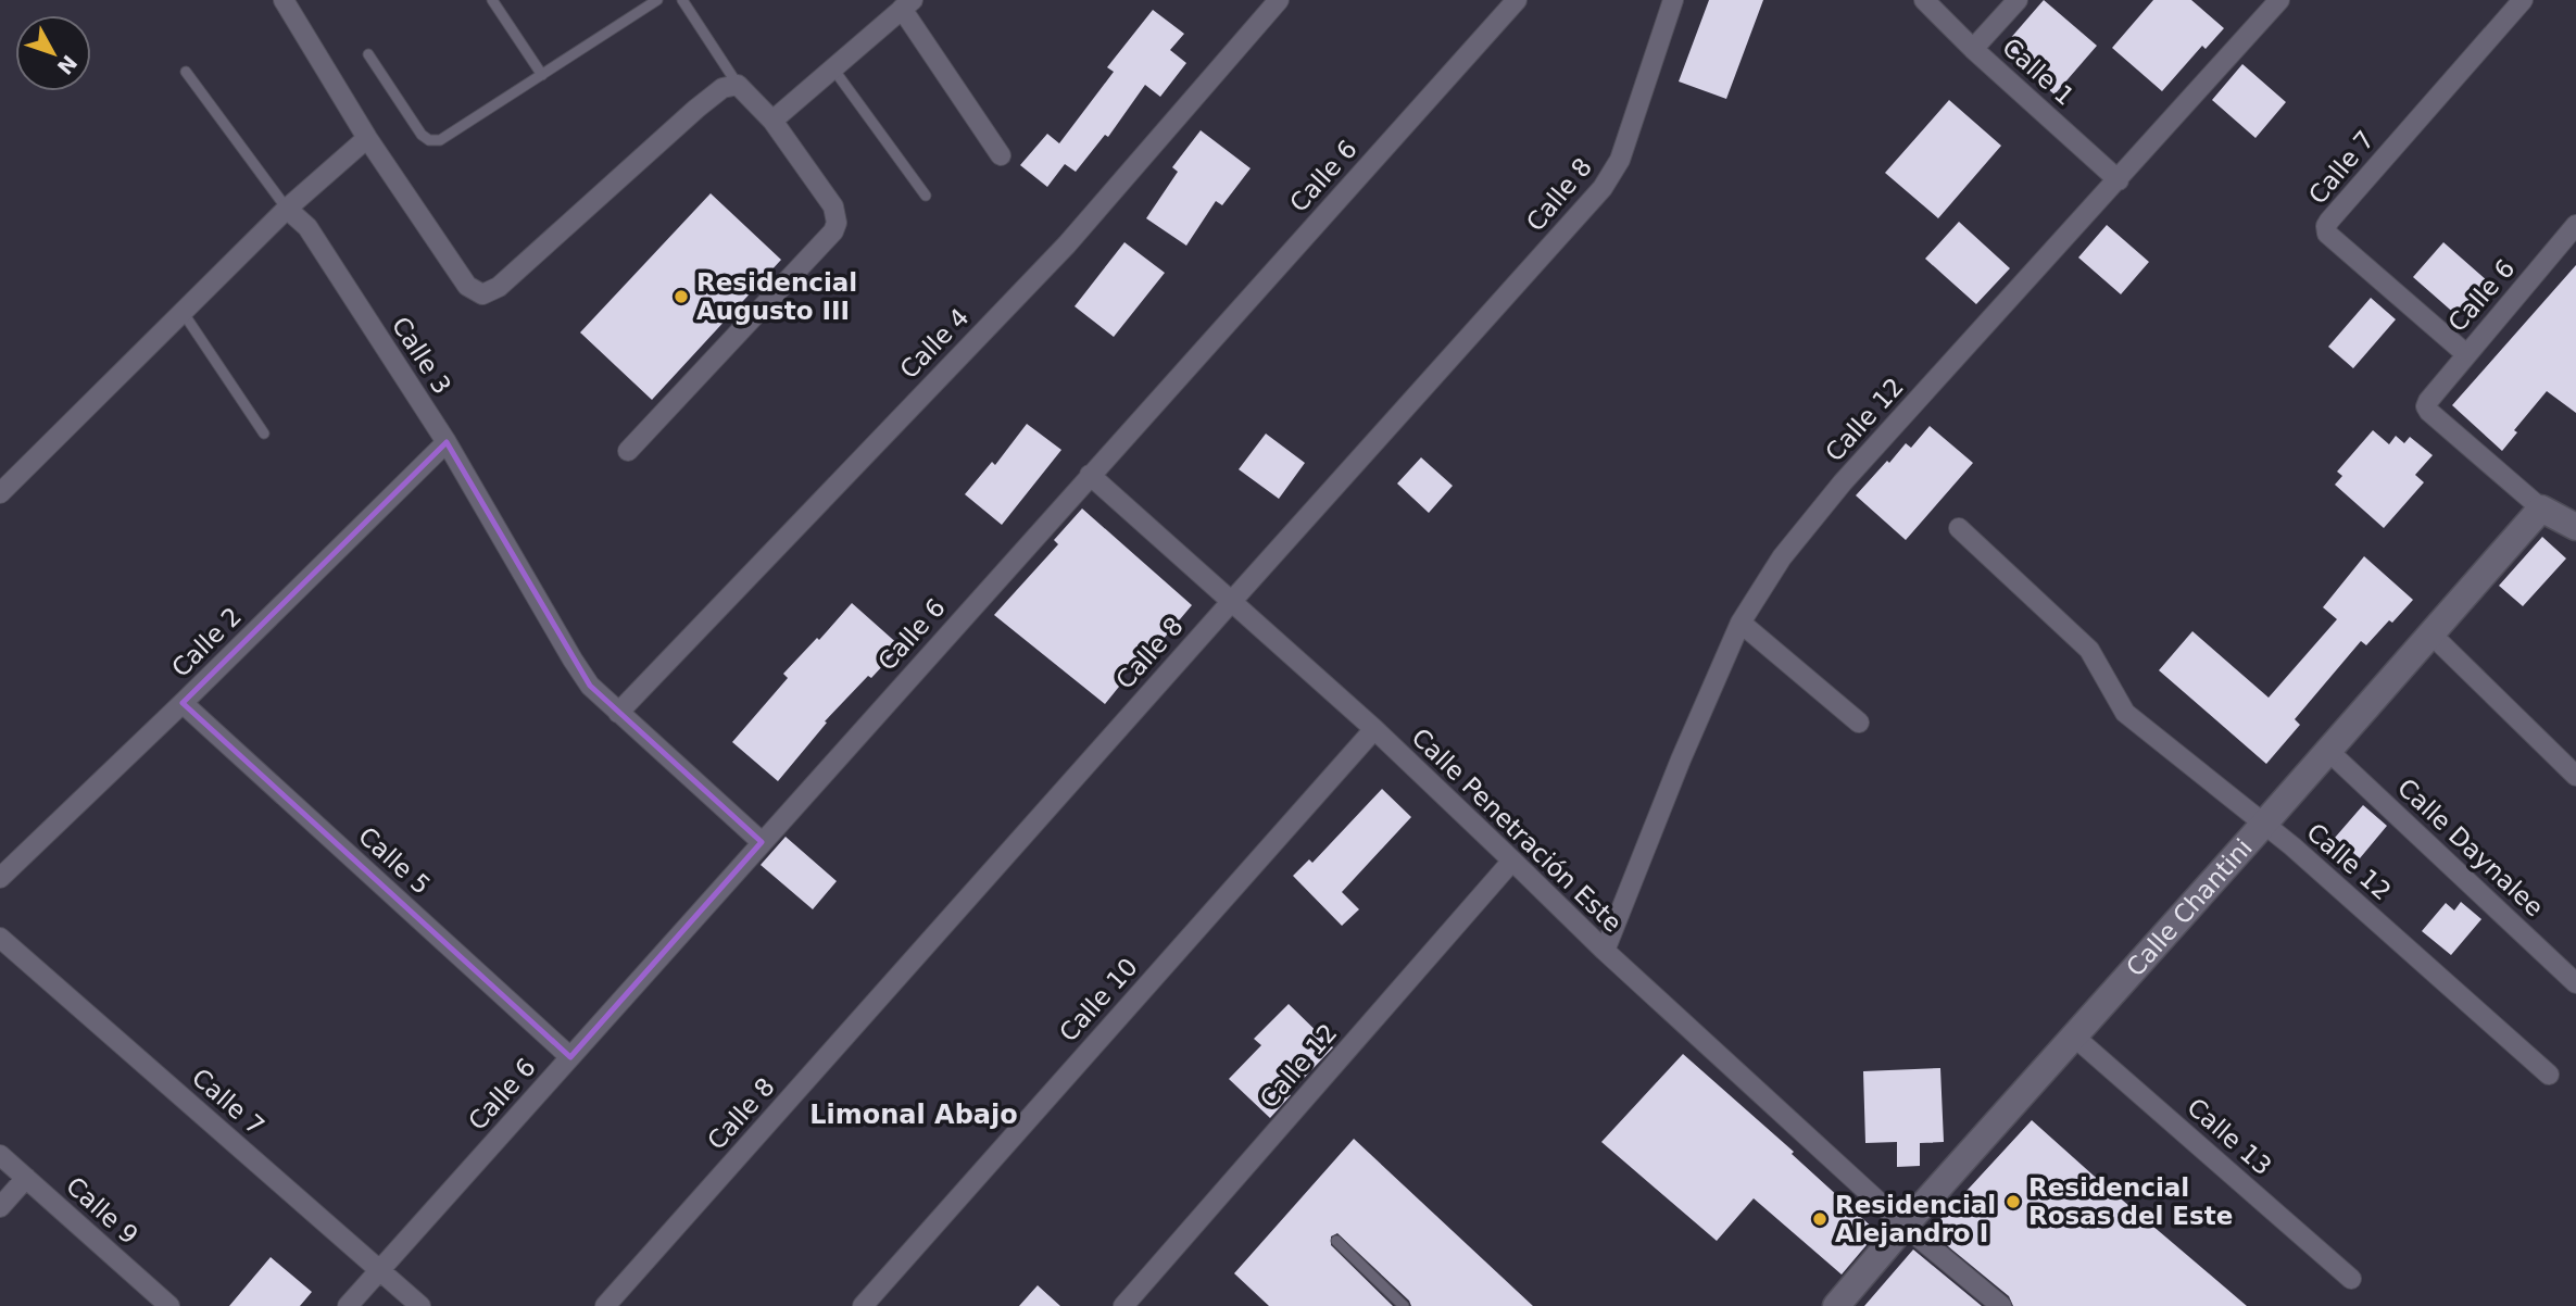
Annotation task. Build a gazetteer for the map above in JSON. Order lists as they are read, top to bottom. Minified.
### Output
{"streets":{"street":["Calle 1","Calle 7","Calle 6","Calle 8","Calle 4","Calle 3","Calle 12","Calle 2","Calle Penetración Este","Calle Daynalee","Calle 5","Calle Chantini","Calle 10","Calle 13","Calle 9"]},"crossings":[["Calle 1","Calle 12"],["Calle 7","Calle 6"],["Calle 6","Calle 3"],["Calle 6","Calle Penetración Este"],["Calle 6","Calle 5"],["Calle 6","Calle Chantini"],["Calle 8","Calle Penetración Este"],["Calle 4","Calle 3"],["Calle 3","Calle 2"],["Calle 12","Calle Penetración Este"],["Calle 12","Calle Chantini"],["Calle 2","Calle 5"],["Calle Penetración Este","Calle Chantini"],["Calle Penetración Este","Calle 10"],["Calle Daynalee","Calle Chantini"],["Calle Chantini","Calle 13"]],"districts":["Limonal Abajo"],"places":["Residencial Augusto III","Residencial Rosas del Este","Residencial Alejandro I"],"north":"bottom right"}
